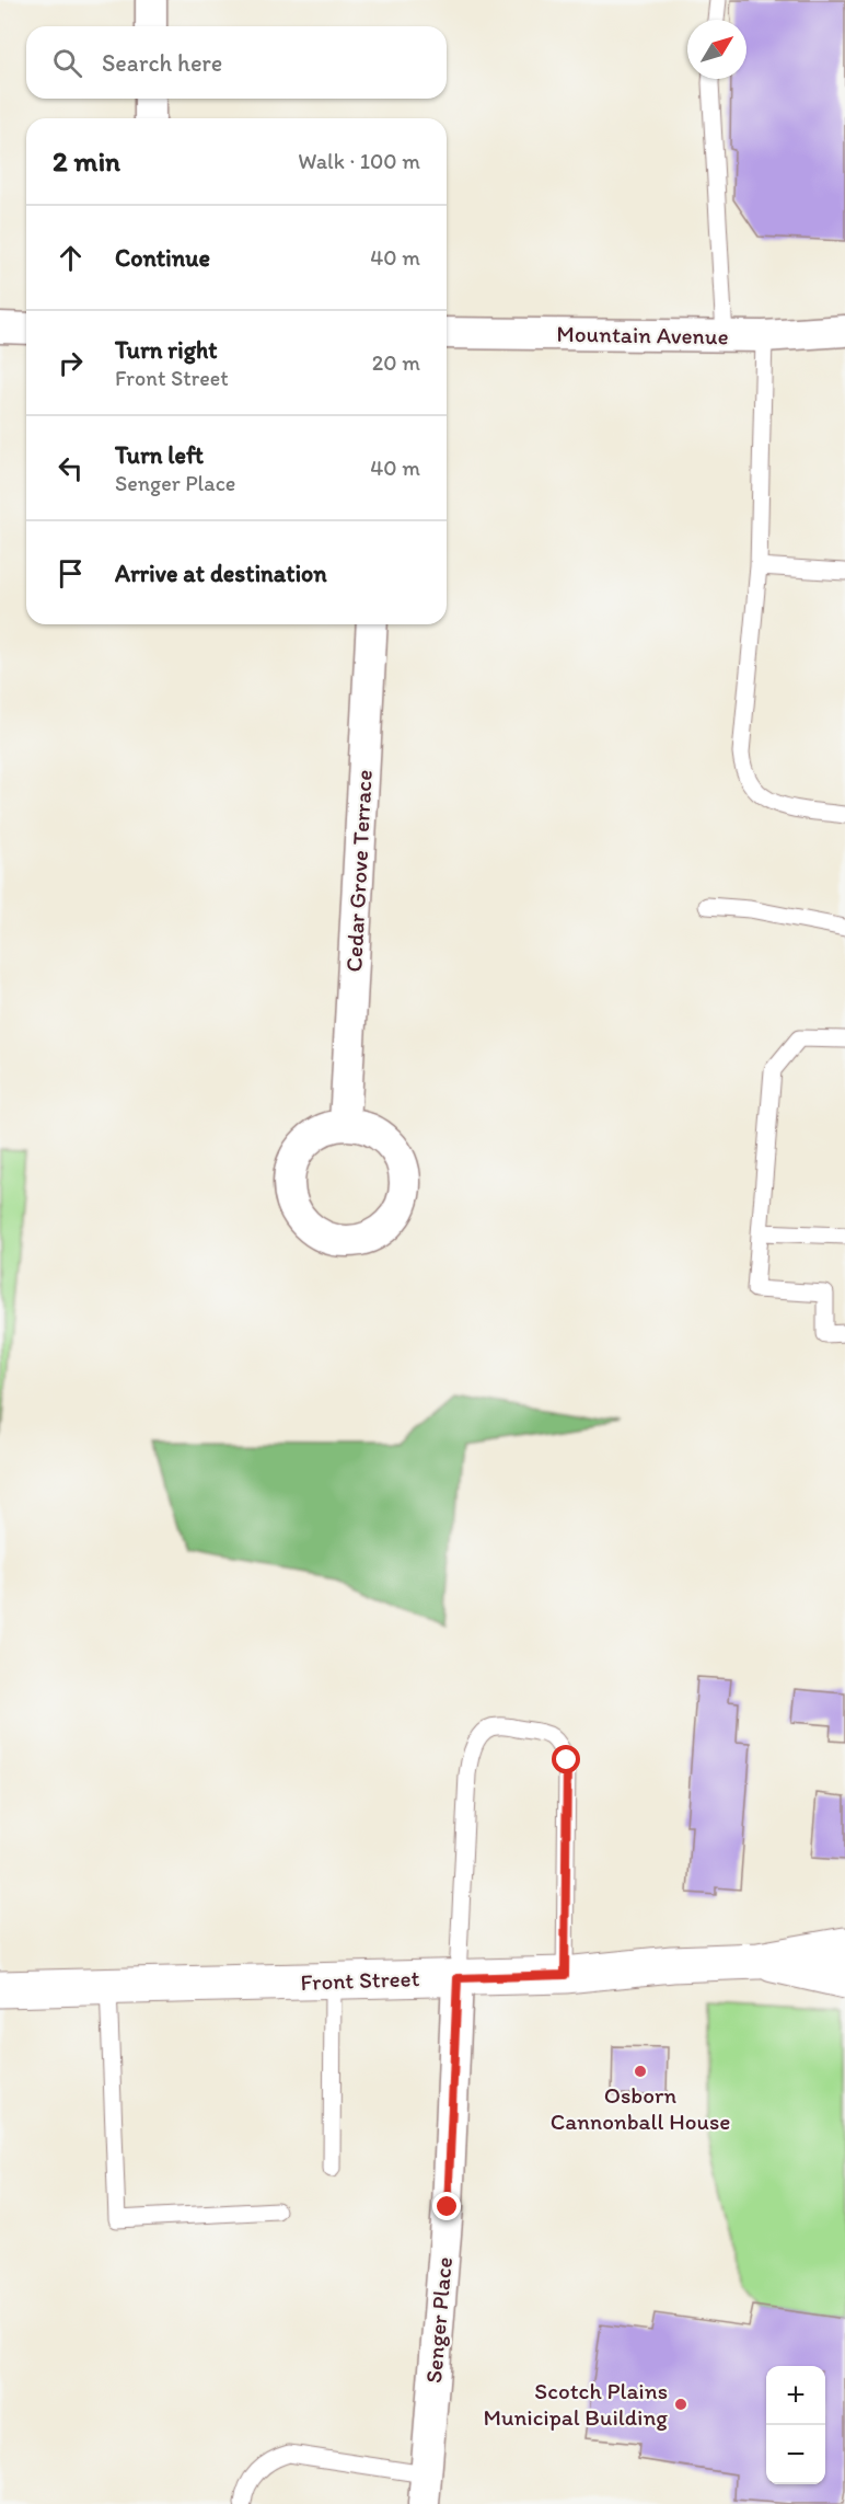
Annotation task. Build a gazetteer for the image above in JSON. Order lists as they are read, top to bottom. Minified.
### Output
{"streets":{"street":["Mountain Avenue","Cedar Grove Terrace","Front Street","Senger Place"]},"crossings":[["Front Street","Senger Place"]],"places":["Osborn Cannonball House","Scotch Plains Municipal Building"],"north":"top right","page":{"search":"Search here","heading":["2 min","Walk · 100 m"],"list":[["Continue","40 m"],["Turn right","Front Street","20 m"],["Turn left","Senger Place","40 m"],"Arrive at destination"],"map_buttons":["+","−"]}}
